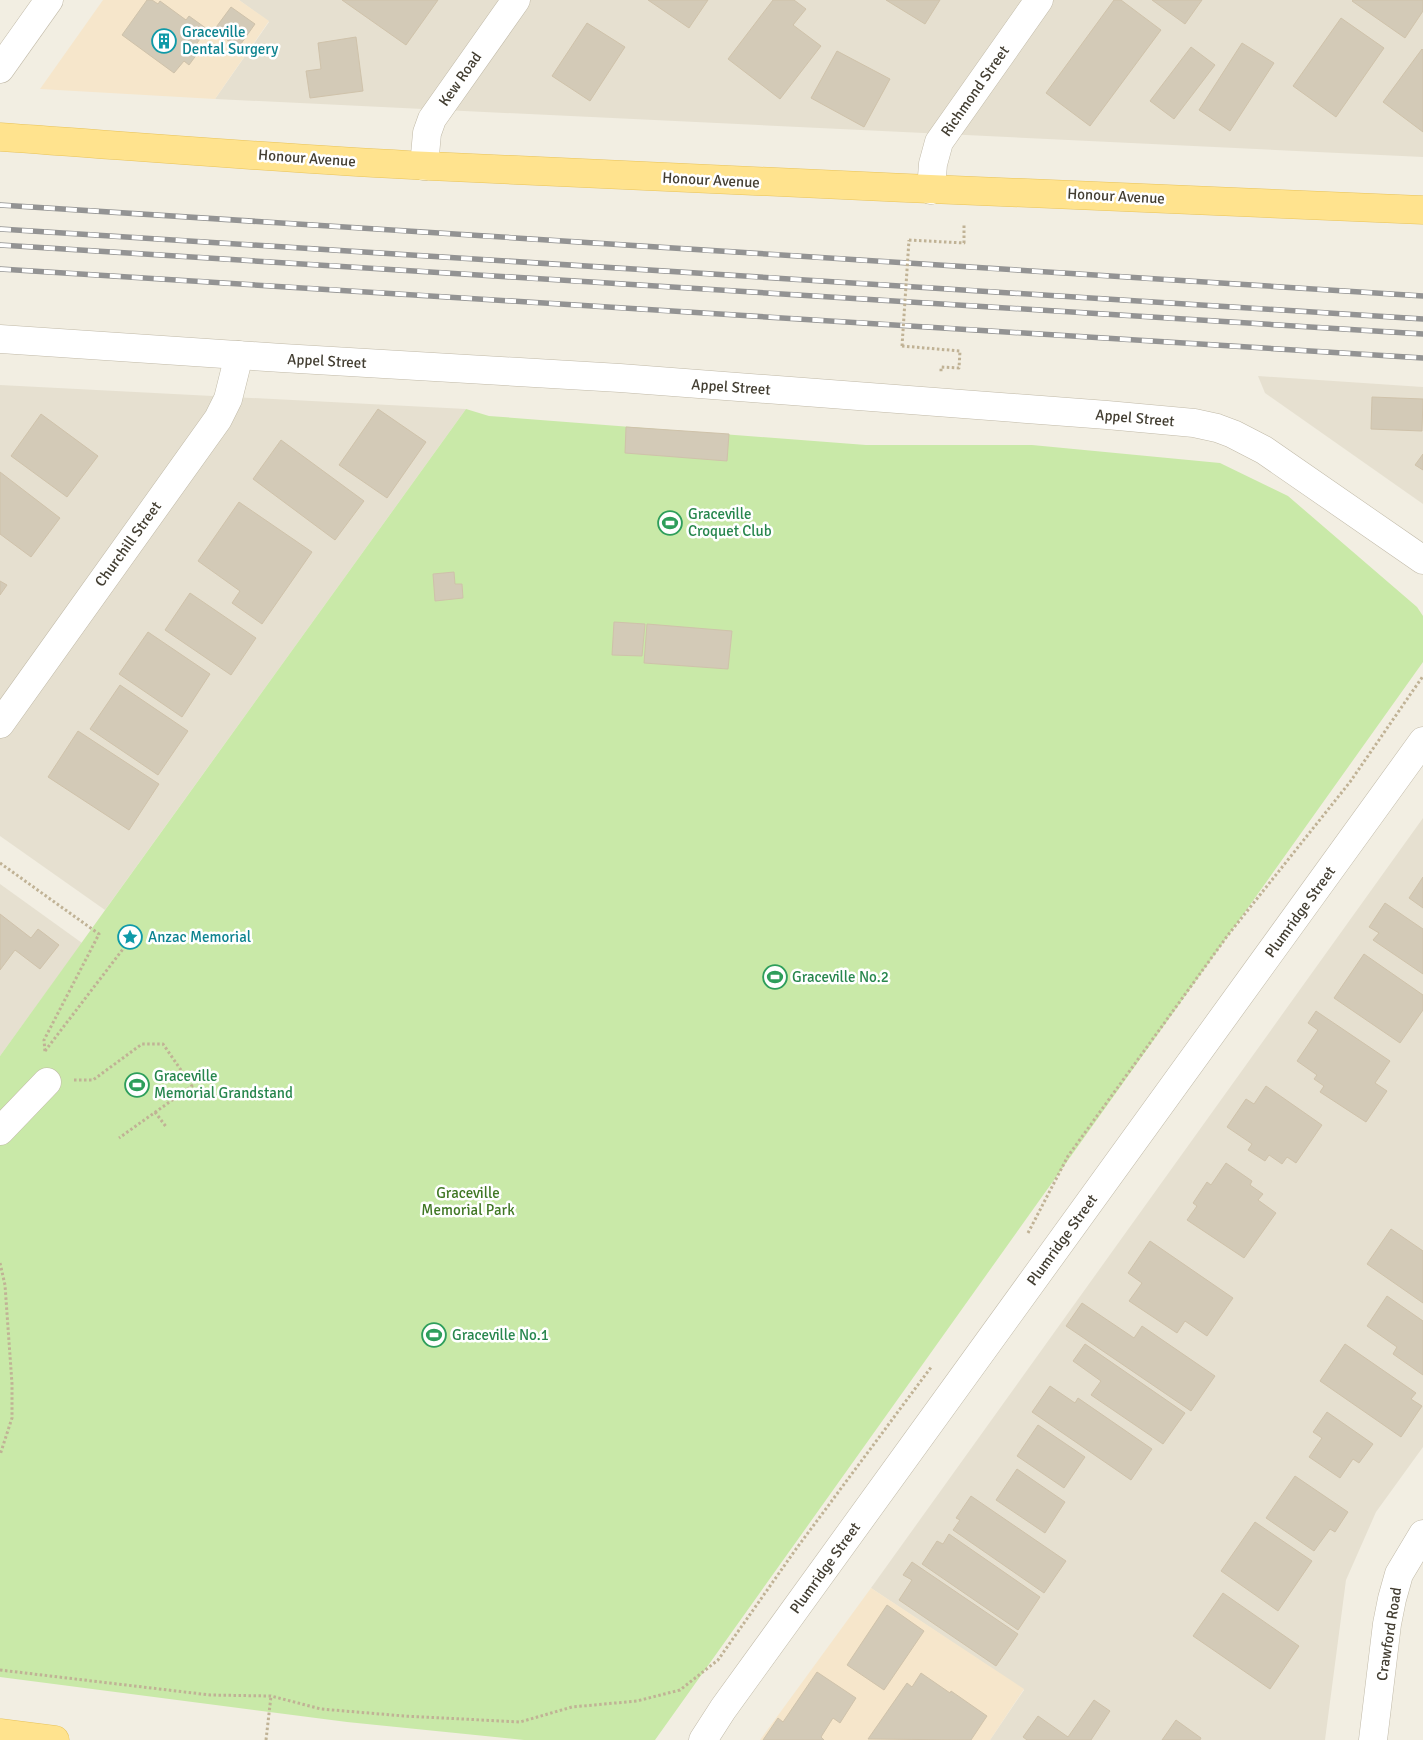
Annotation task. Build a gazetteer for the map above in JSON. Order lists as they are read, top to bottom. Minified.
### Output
{"streets":{"main road":["Honour Avenue"],"street":["Kew Road","Richmond Street","Appel Street","Churchill Street","Plumridge Street","Crawford Road"]},"crossings":[["Kew Road","Honour Avenue"],["Richmond Street","Honour Avenue"],["Appel Street","Churchill Street"]],"parks":["Graceville Memorial Park"],"places":{"building":["Graceville Dental Surgery"],"sports":["Graceville Croquet Club","Graceville No.2","Graceville Memorial Grandstand","Graceville No.1"],"place":["Anzac Memorial"]}}
